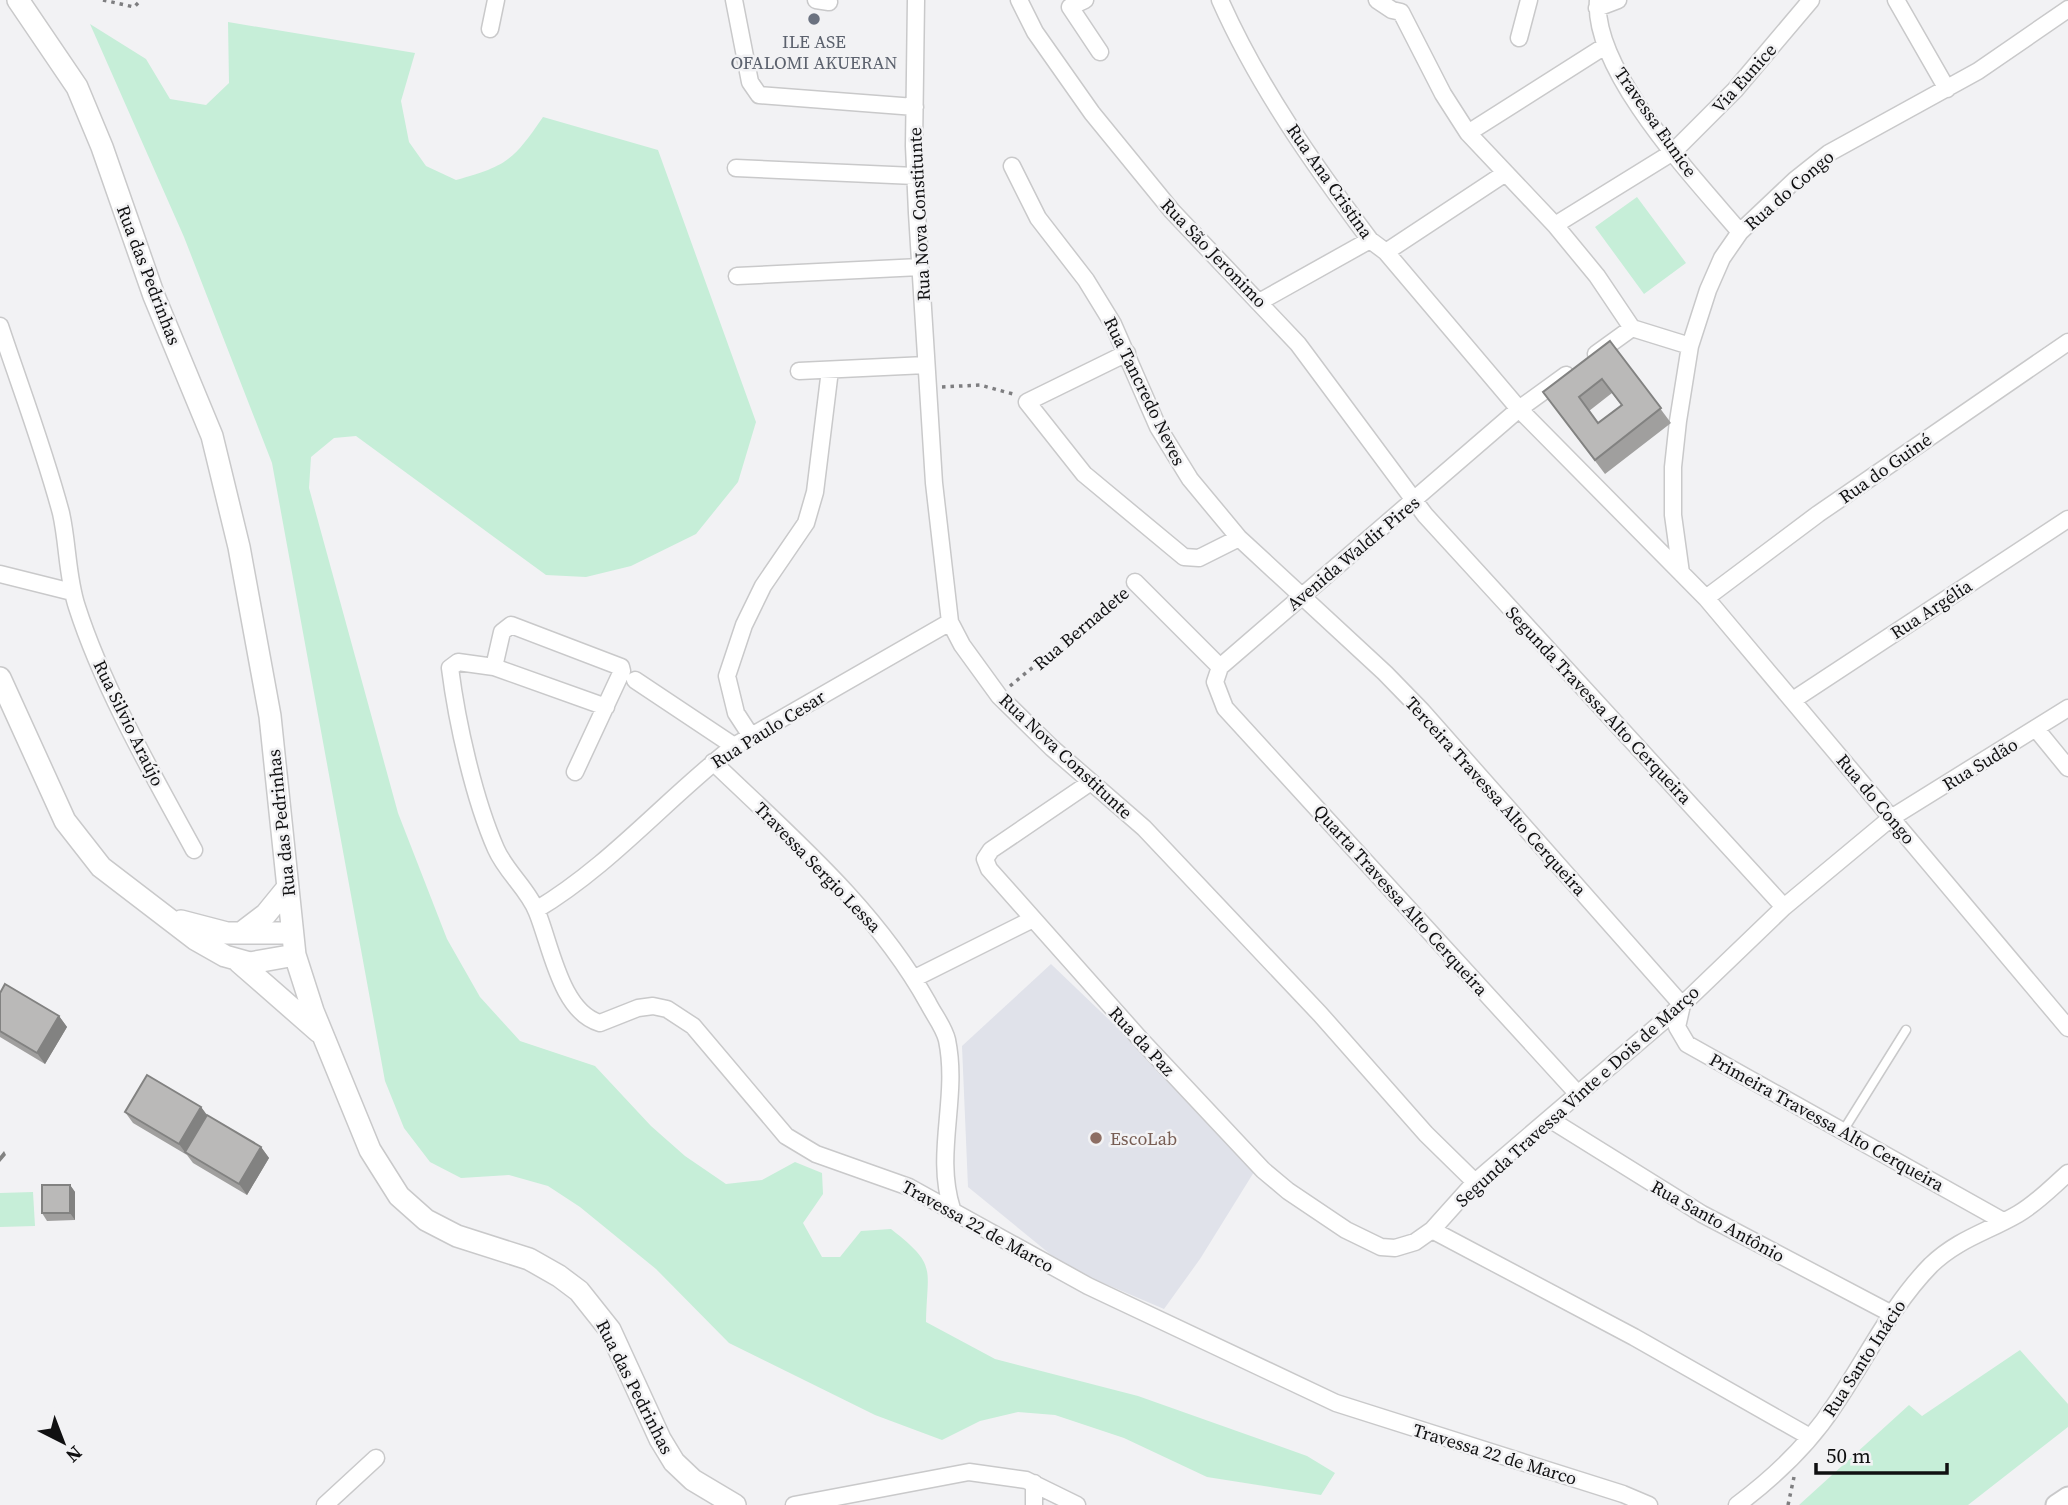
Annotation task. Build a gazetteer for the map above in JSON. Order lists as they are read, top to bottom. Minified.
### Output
{"streets":{"main road":["Rua das Pedrinhas"],"street":["Via Eunice","Travessa Eunice","Rua Ana Cristina","Rua do Congo","Rua Nova Constitunte","Rua São Jeronimo","Rua Tancredo Neves","Rua do Guiné","Avenida Waldir Pires","Rua Argélia","Rua Bernadete","Segunda Travessa Alto Cerqueira","Rua Silvio Araújo","Rua Paulo Cesar","Rua Sudão","Terceira Travessa Alto Cerqueira","Travessa Sergio Lessa","Quarta Travessa Alto Cerqueira","Rua da Paz","Segunda Travessa Vinte e Dois de Março","Primeira Travessa Alto Cerqueira","Rua Santo Antônio","Travessa 22 de Marco","Rua Santo Inácio"]},"crossings":[["Via Eunice","Travessa Eunice"],["Travessa Eunice","Rua do Congo"],["Rua Ana Cristina","Rua do Congo"],["Rua Ana Cristina","Avenida Waldir Pires"],["Rua do Congo","Rua do Guiné"],["Rua do Congo","Avenida Waldir Pires"],["Rua do Congo","Rua Argélia"],["Rua do Congo","Rua Sudão"],["Rua do Congo","Segunda Travessa Vinte e Dois de Março"],["Rua Nova Constitunte","Rua Bernadete"],["Rua Nova Constitunte","Rua Paulo Cesar"],["Rua Nova Constitunte","Rua da Paz"],["Rua Nova Constitunte","Segunda Travessa Vinte e Dois de Março"],["Rua São Jeronimo","Avenida Waldir Pires"],["Rua São Jeronimo","Segunda Travessa Alto Cerqueira"],["Rua Tancredo Neves","Avenida Waldir Pires"],["Rua Tancredo Neves","Terceira Travessa Alto Cerqueira"],["Avenida Waldir Pires","Rua Bernadete"],["Avenida Waldir Pires","Segunda Travessa Alto Cerqueira"],["Avenida Waldir Pires","Terceira Travessa Alto Cerqueira"],["Avenida Waldir Pires","Quarta Travessa Alto Cerqueira"],["Rua Bernadete","Quarta Travessa Alto Cerqueira"],["Segunda Travessa Alto Cerqueira","Segunda Travessa Vinte e Dois de Março"],["Rua Paulo Cesar","Travessa Sergio Lessa"],["Rua Paulo Cesar","Travessa 22 de Marco"],["Rua Sudão","Segunda Travessa Vinte e Dois de Março"],["Terceira Travessa Alto Cerqueira","Segunda Travessa Vinte e Dois de Março"],["Terceira Travessa Alto Cerqueira","Primeira Travessa Alto Cerqueira"],["Travessa Sergio Lessa","Travessa 22 de Marco"],["Quarta Travessa Alto Cerqueira","Segunda Travessa Vinte e Dois de Março"],["Rua da Paz","Segunda Travessa Vinte e Dois de Março"],["Segunda Travessa Vinte e Dois de Março","Primeira Travessa Alto Cerqueira"],["Segunda Travessa Vinte e Dois de Março","Rua Santo Antônio"],["Primeira Travessa Alto Cerqueira","Rua Santo Inácio"],["Rua Santo Antônio","Rua Santo Inácio"]],"places":["ILE ASE OFALOMI AKUERAN","EscoLab"],"scale_bar":"50 m","north":"bottom right"}
